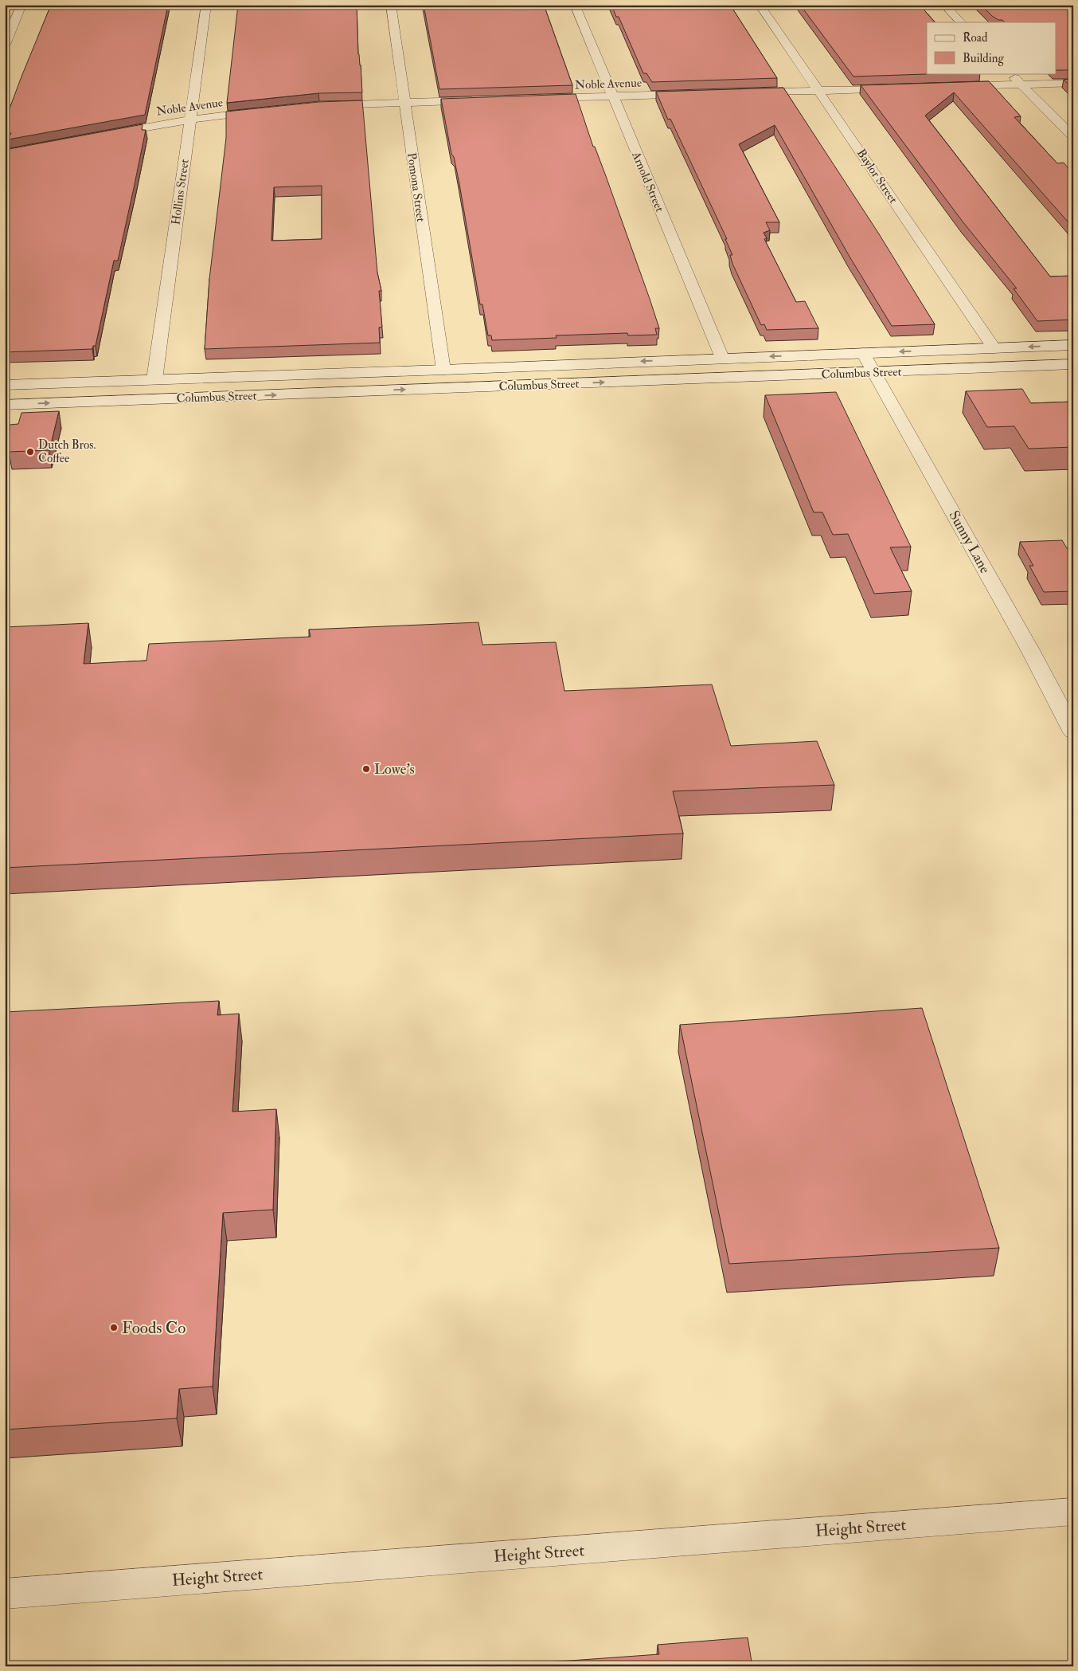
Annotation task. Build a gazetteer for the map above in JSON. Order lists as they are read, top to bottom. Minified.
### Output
{"streets":{"street":["Noble Avenue","Baylor Street","Arnold Street","Pomona Street","Hollins Street","Columbus Street","Sunny Lane","Height Street"]},"crossings":[["Noble Avenue","Arnold Street"],["Noble Avenue","Hollins Street"],["Baylor Street","Columbus Street"],["Arnold Street","Columbus Street"],["Pomona Street","Columbus Street"],["Hollins Street","Columbus Street"],["Columbus Street","Sunny Lane"]],"places":["Dutch Bros. Coffee","Lowe's","Foods Co"],"legend":["Road","Building"]}
